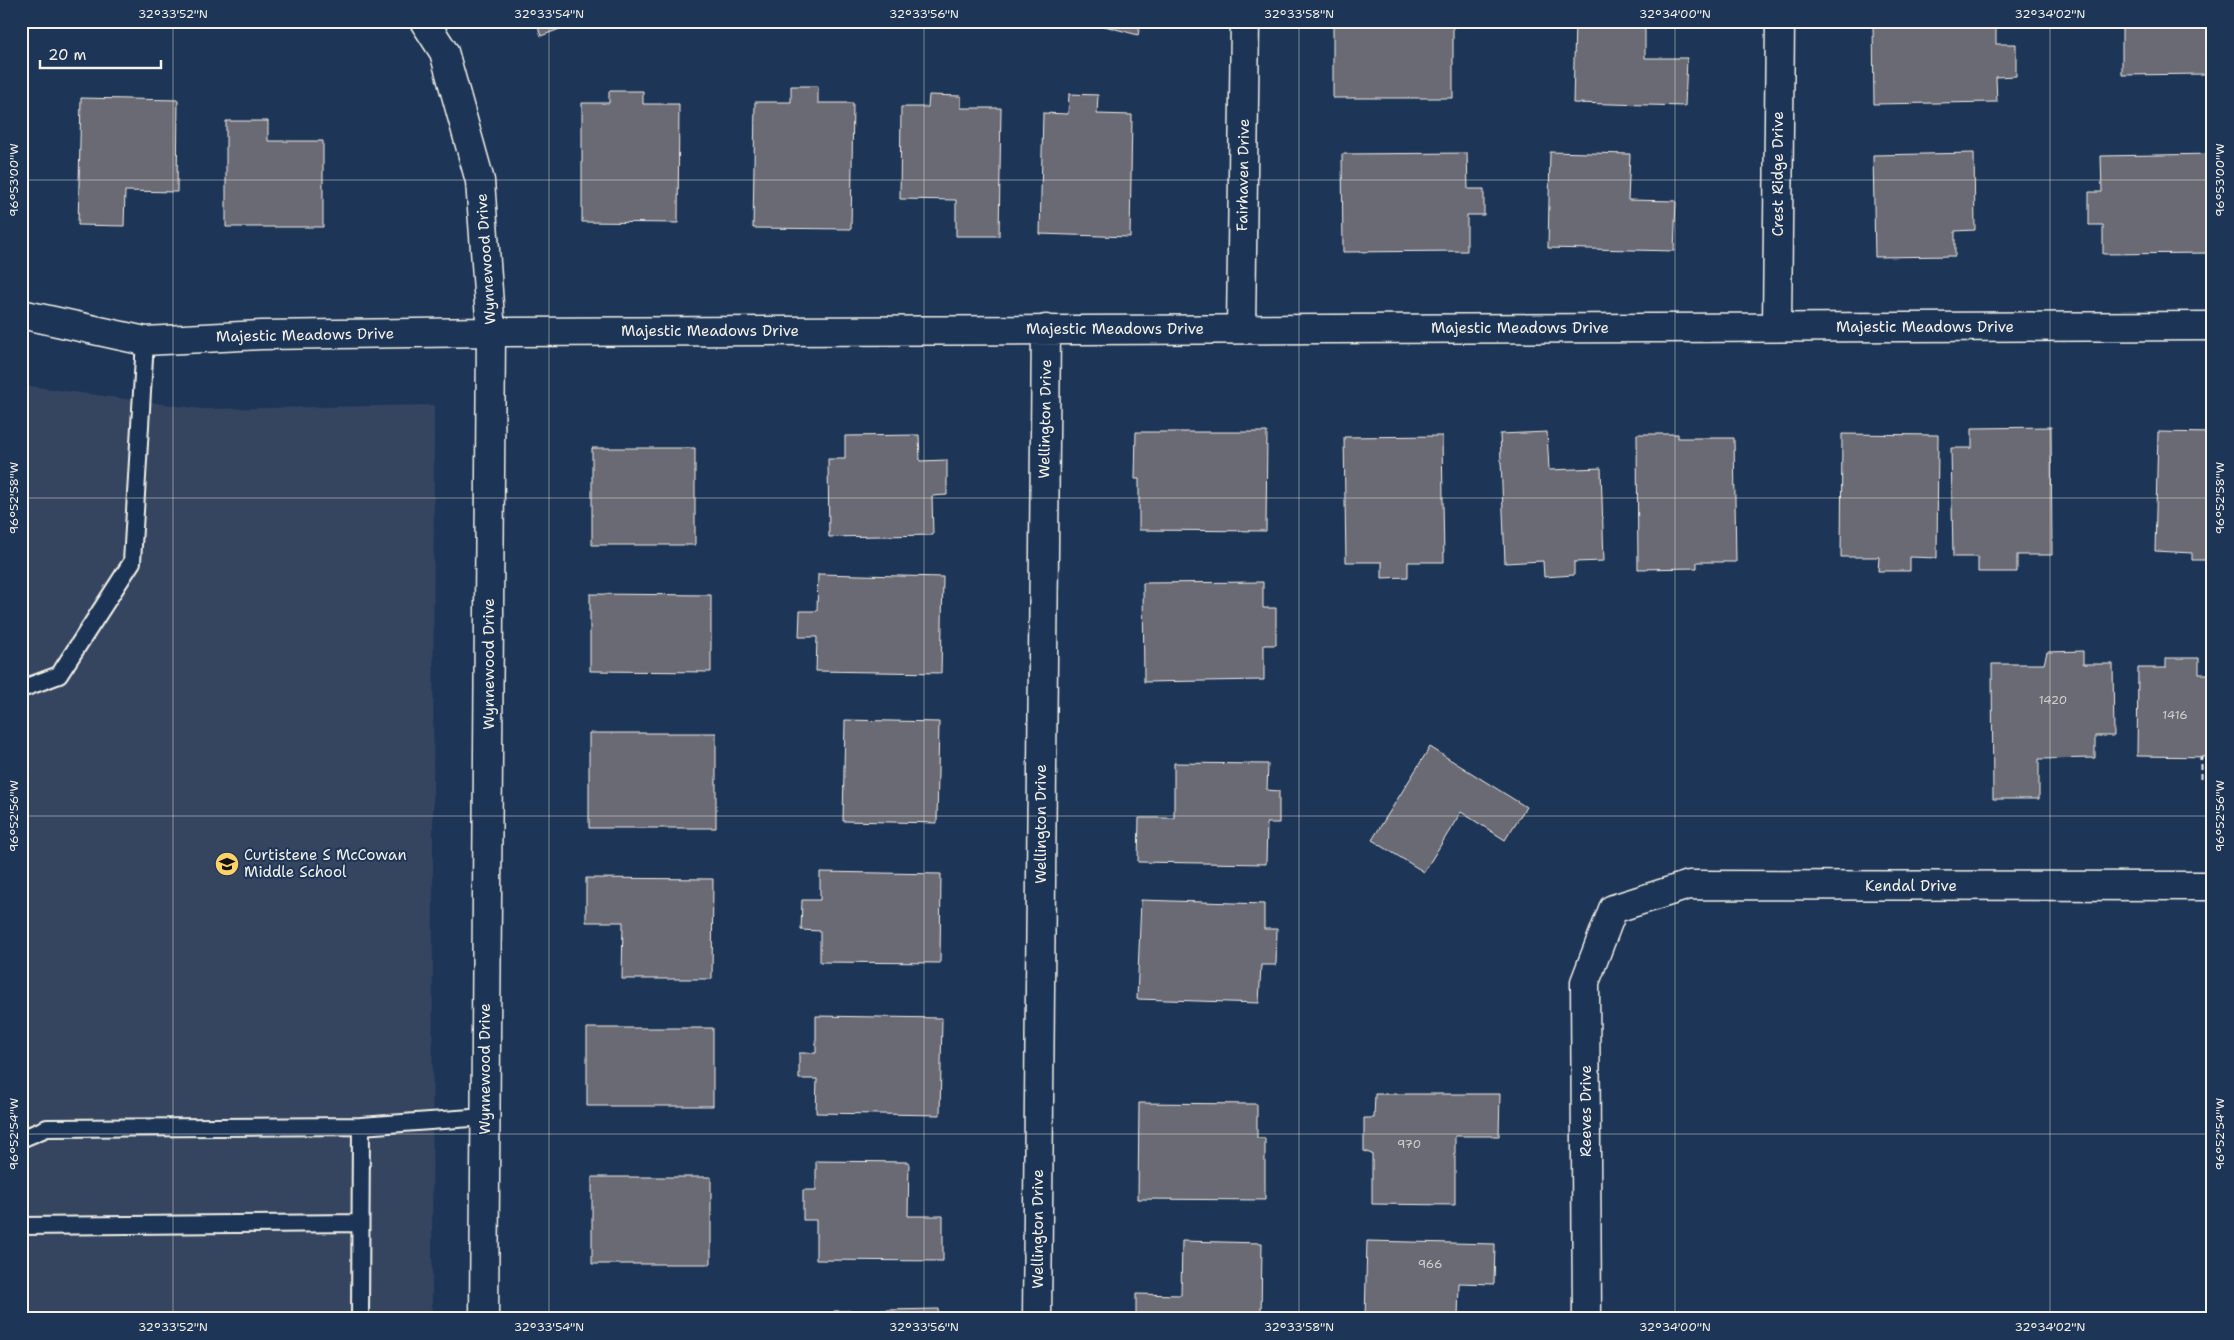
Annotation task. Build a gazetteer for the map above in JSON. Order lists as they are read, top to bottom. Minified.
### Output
{"streets":{"street":["Crest Ridge Drive","Fairhaven Drive","Wynnewood Drive","Majestic Meadows Drive","Wellington Drive","Kendal Drive","Reeves Drive"]},"crossings":[["Crest Ridge Drive","Majestic Meadows Drive"],["Fairhaven Drive","Majestic Meadows Drive"],["Wynnewood Drive","Majestic Meadows Drive"],["Majestic Meadows Drive","Wellington Drive"],["Kendal Drive","Reeves Drive"]],"places":{"school or university":["Curtistene S McCowan Middle School"]},"house_numbers":["1420","1416","970","966"],"scale_bar":"20 m","coordinates":["32°33'52\"N","32°33'54\"N","32°33'56\"N","32°33'58\"N","32°34'00\"N","32°34'02\"N","96°53'00\"W","96°52'58\"W","96°52'56\"W","96°52'54\"W"]}
